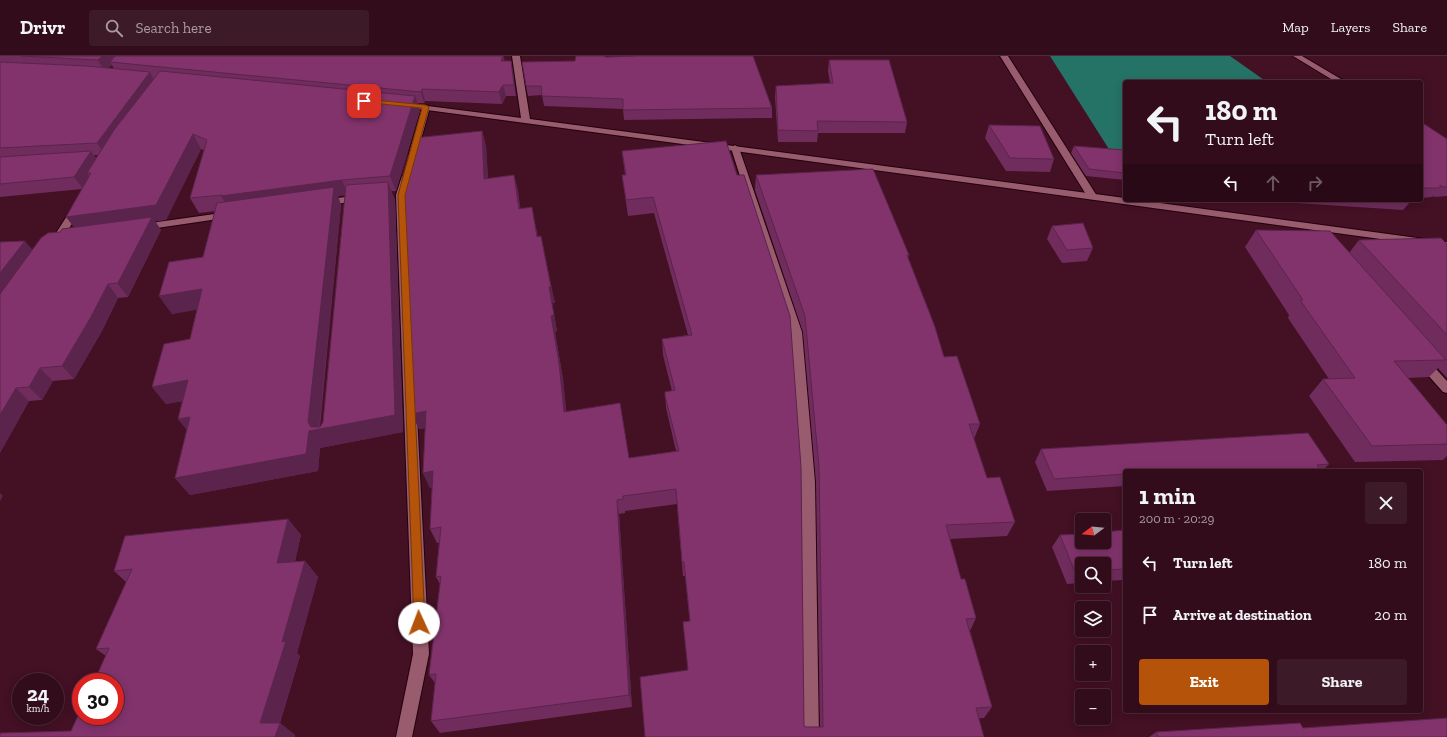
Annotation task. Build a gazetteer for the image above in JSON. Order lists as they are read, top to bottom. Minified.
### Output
{"north":"left","page":{"header":"Drivr","search":"Search here","nav":["Map","Layers","Share"],"turn":["180 m","Turn left"],"heading":["1 min","200 m · 20:29"],"map_buttons":["+","−"],"list":[{"name":"Turn left","value":"180 m"},{"name":"Arrive at destination","value":"20 m"}],"buttons":["Exit","Share"],"speed":"24 km/h","limit":"30"}}
